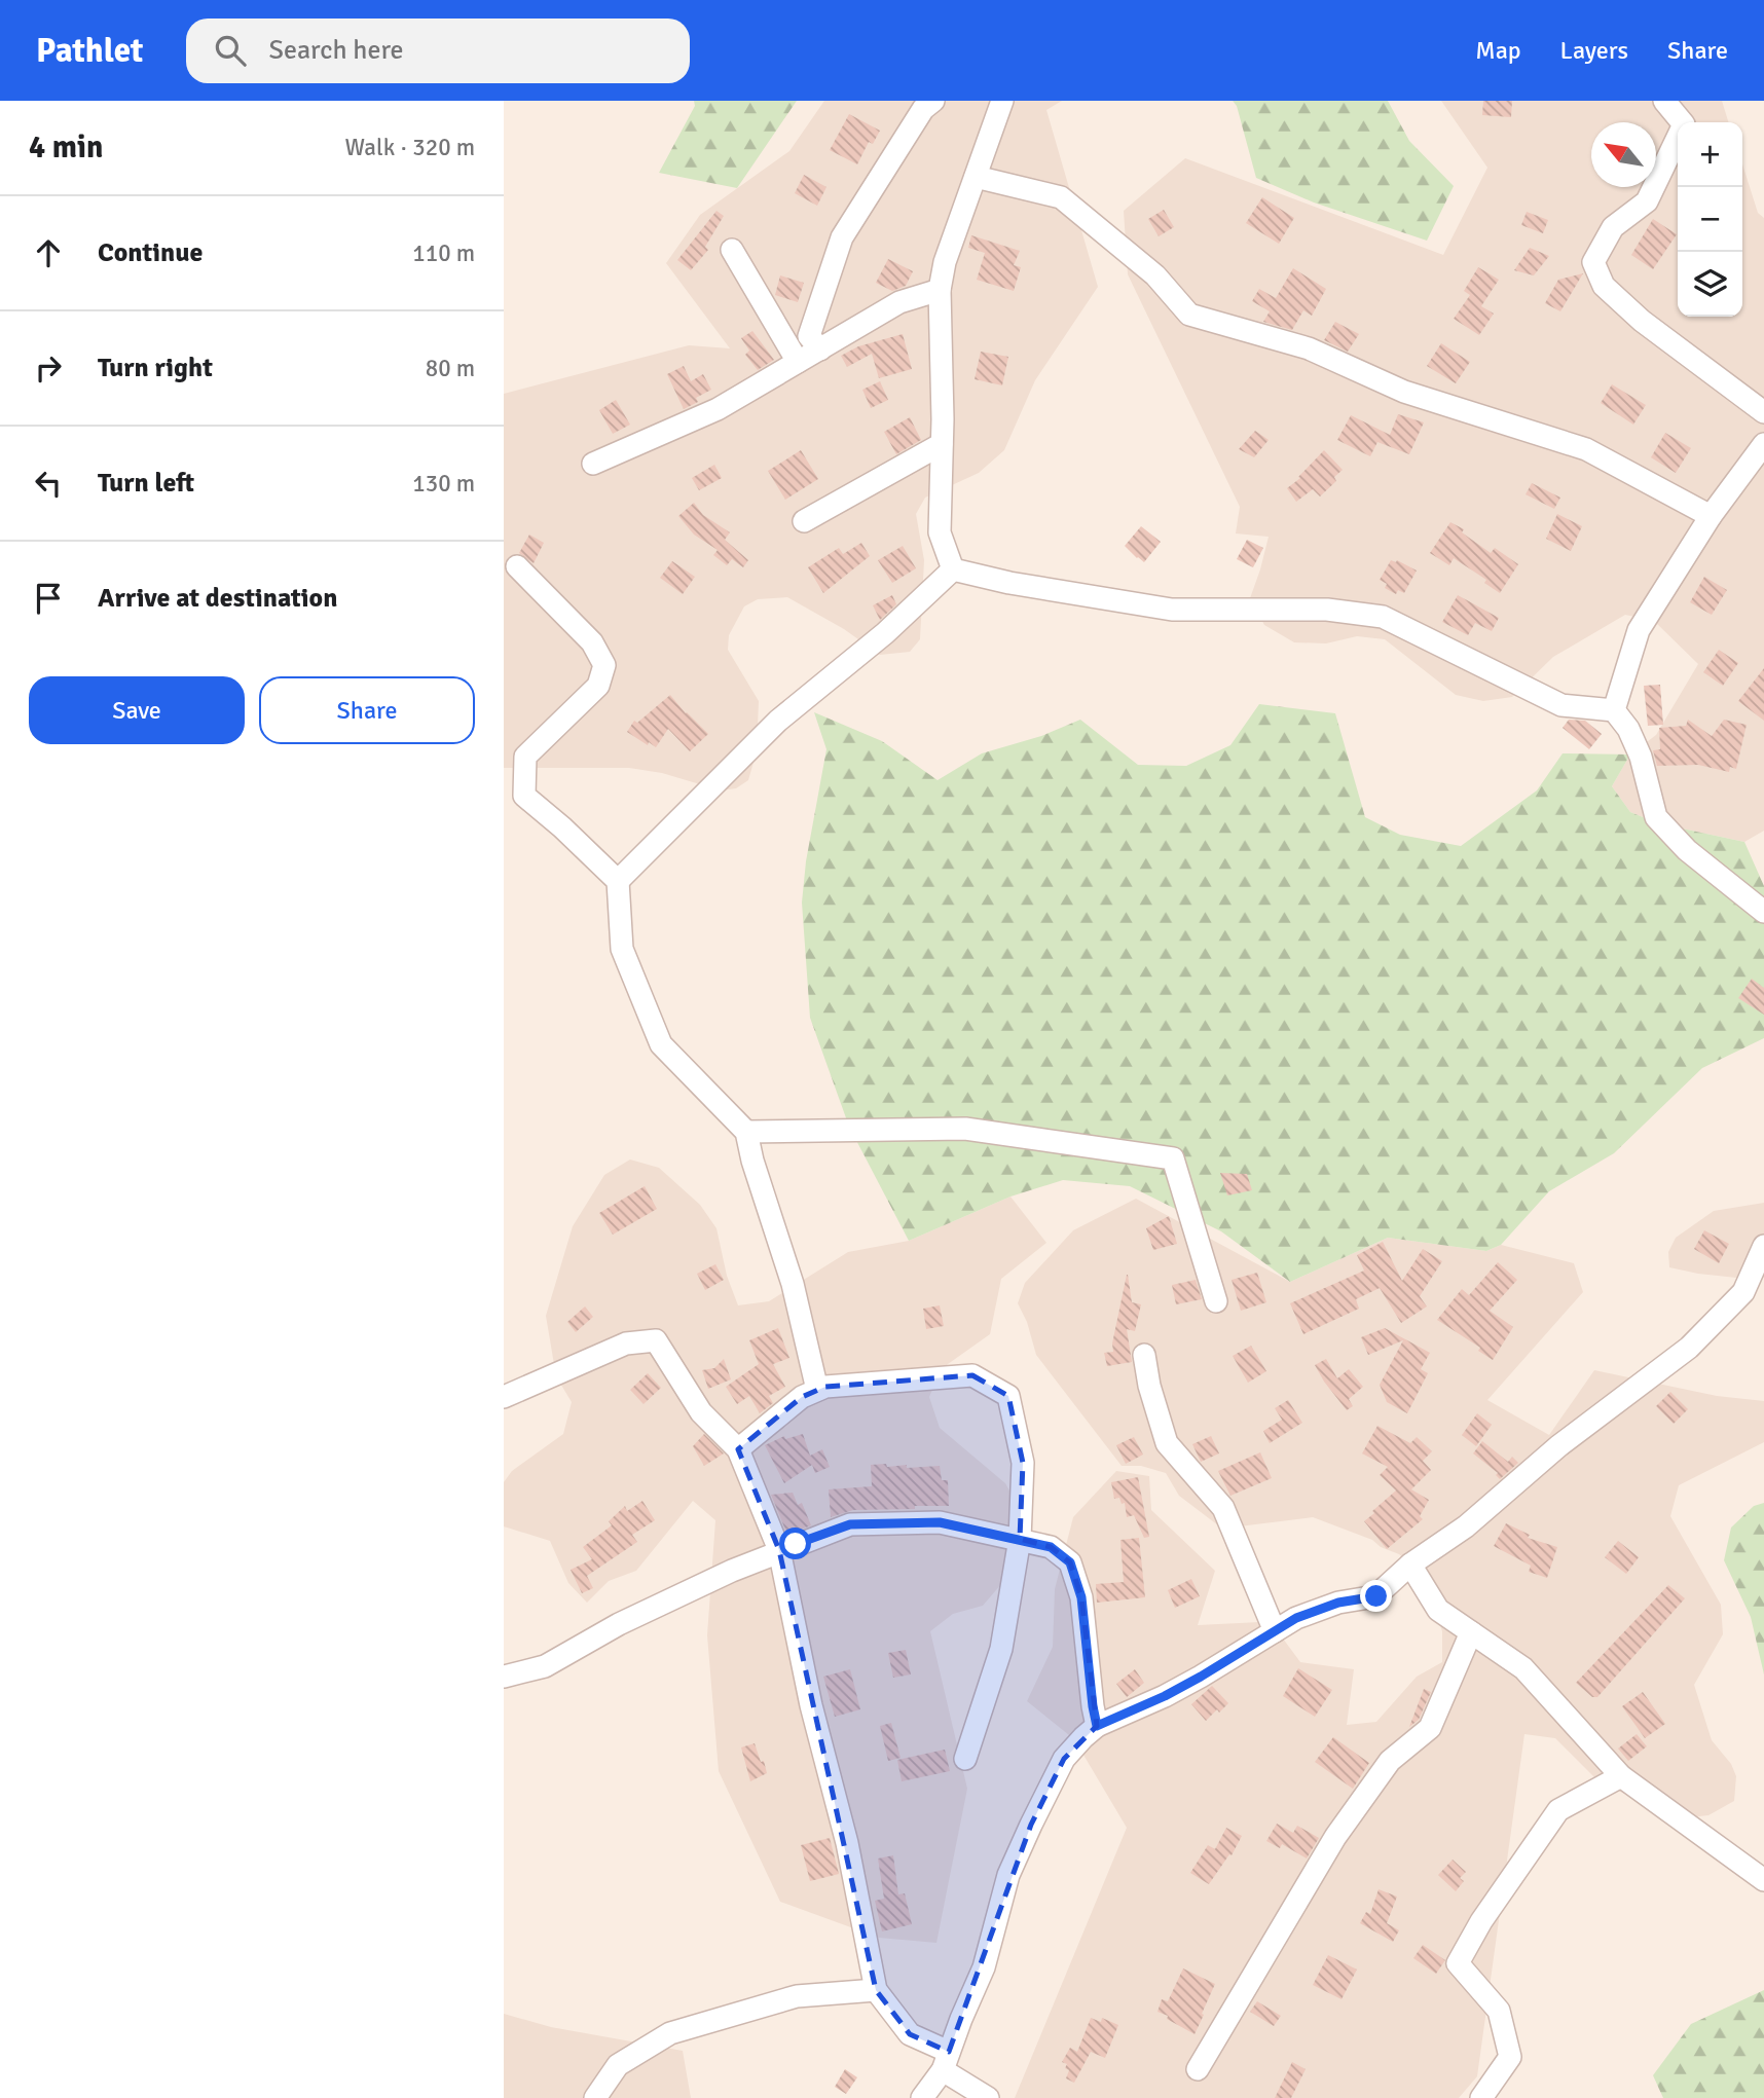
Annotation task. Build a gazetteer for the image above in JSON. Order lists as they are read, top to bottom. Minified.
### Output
{"north":"top left","page":{"header":"Pathlet","search":"Search here","nav":["Map","Layers","Share"],"heading":["4 min","Walk · 320 m"],"map_buttons":["+","−"],"list":[["Continue","110 m"],["Turn right","80 m"],["Turn left","130 m"],"Arrive at destination"],"buttons":["Save","Share"]}}
